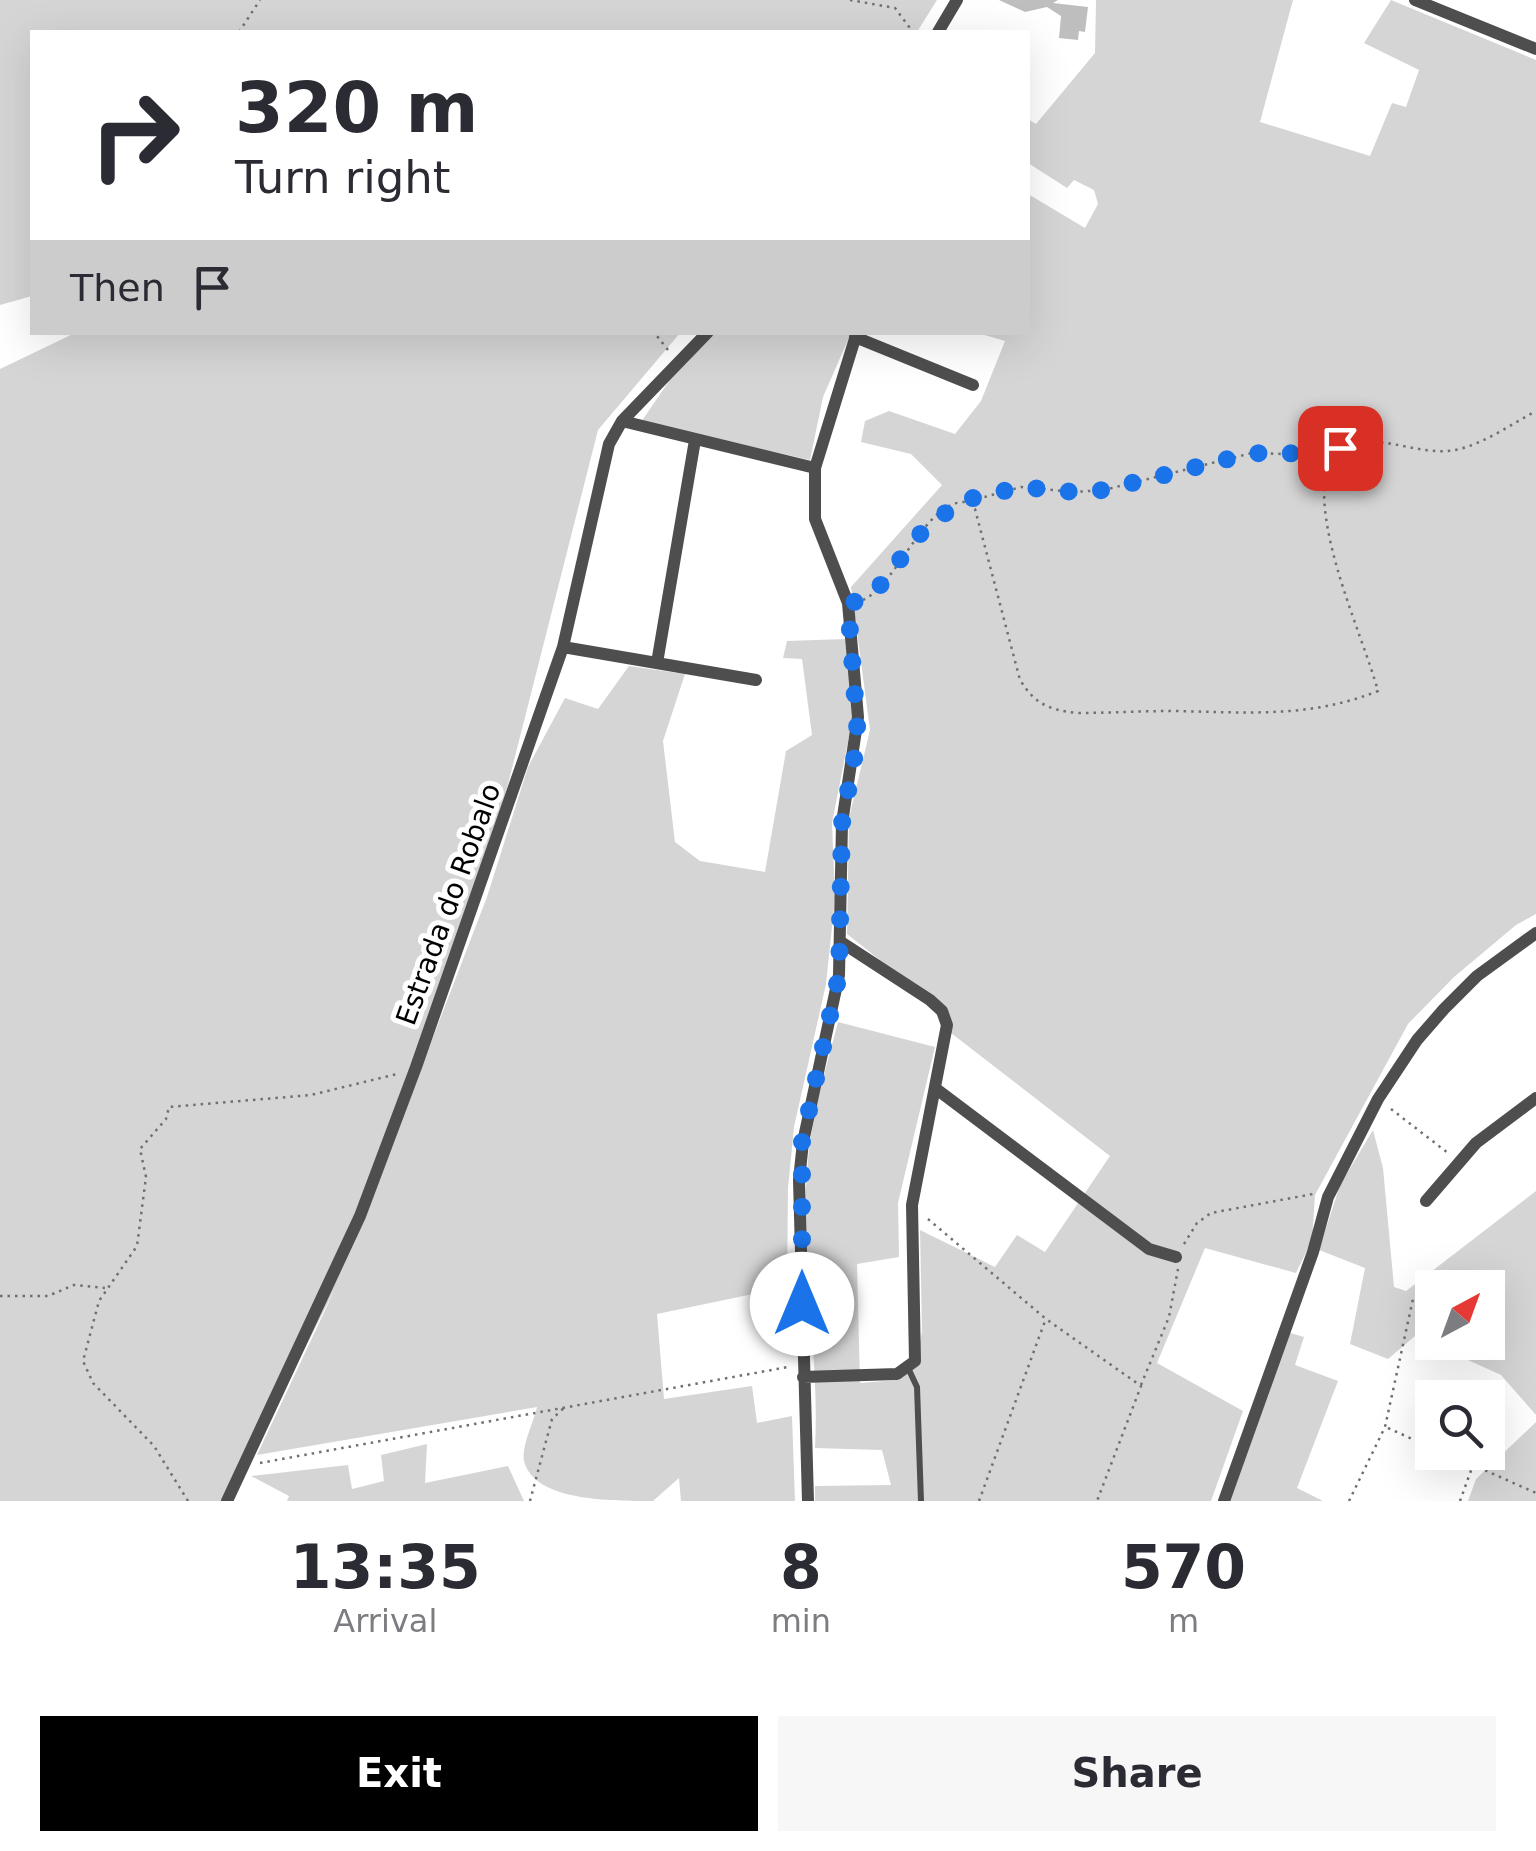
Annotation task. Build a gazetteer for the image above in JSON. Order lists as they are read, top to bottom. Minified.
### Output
{"streets":{"street":["Estrada do Robalo"]},"north":"top right","page":{"turn":["320 m","Turn right"],"then":"Then","eta":["13:35","Arrival","8","min","570","m"],"buttons":["Exit","Share"]}}
